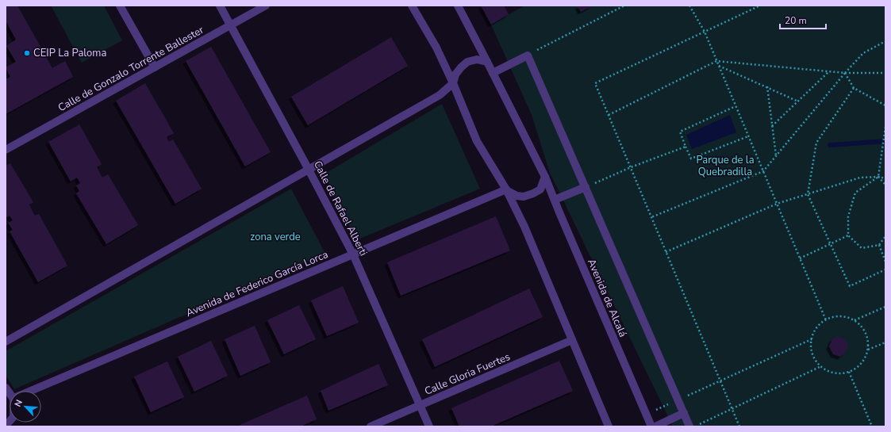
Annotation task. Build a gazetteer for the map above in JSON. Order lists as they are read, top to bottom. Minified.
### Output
{"streets":{"street":["Calle de Gonzalo Torrente Ballester","Calle de Rafael Alberti","Avenida de Federico García Lorca","Avenida de Alcalá","Calle Gloria Fuertes"]},"crossings":[["Calle de Gonzalo Torrente Ballester","Calle de Rafael Alberti"],["Calle de Rafael Alberti","Avenida de Federico García Lorca"],["Calle de Rafael Alberti","Calle Gloria Fuertes"]],"parks":["Parque de la Quebradilla","zona verde"],"places":["CEIP La Paloma"],"scale_bar":"20 m","north":"top left"}
